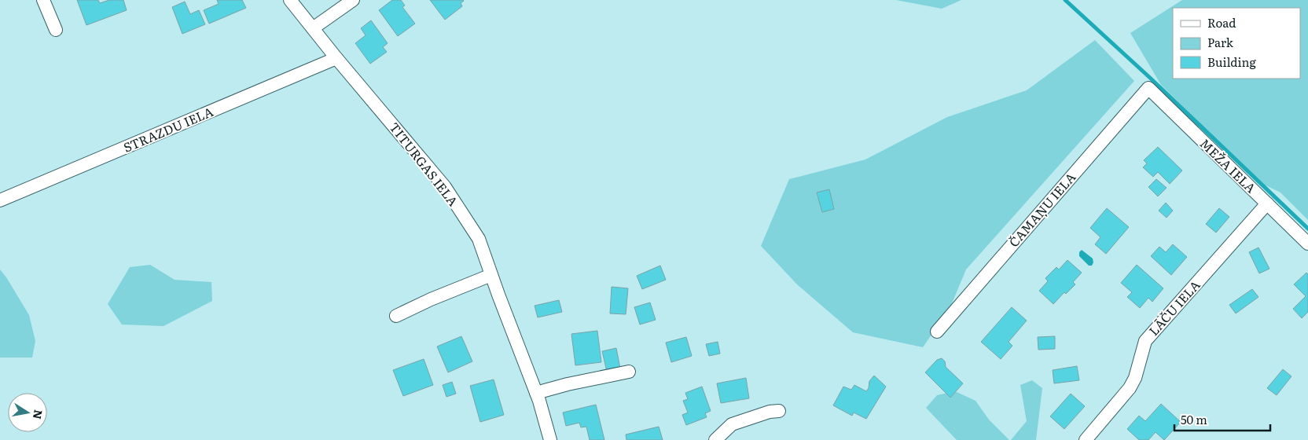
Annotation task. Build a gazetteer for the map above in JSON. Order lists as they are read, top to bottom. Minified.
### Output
{"streets":{"street":["STRAZDU IELA","TITURGAS IELA","MEŽA IELA","ČAMAŅU IELA","LĀČU IELA"]},"crossings":[["STRAZDU IELA","TITURGAS IELA"],["MEŽA IELA","ČAMAŅU IELA"],["MEŽA IELA","LĀČU IELA"]],"legend":["Road","Park","Building"],"scale_bar":"50 m","north":"right"}
